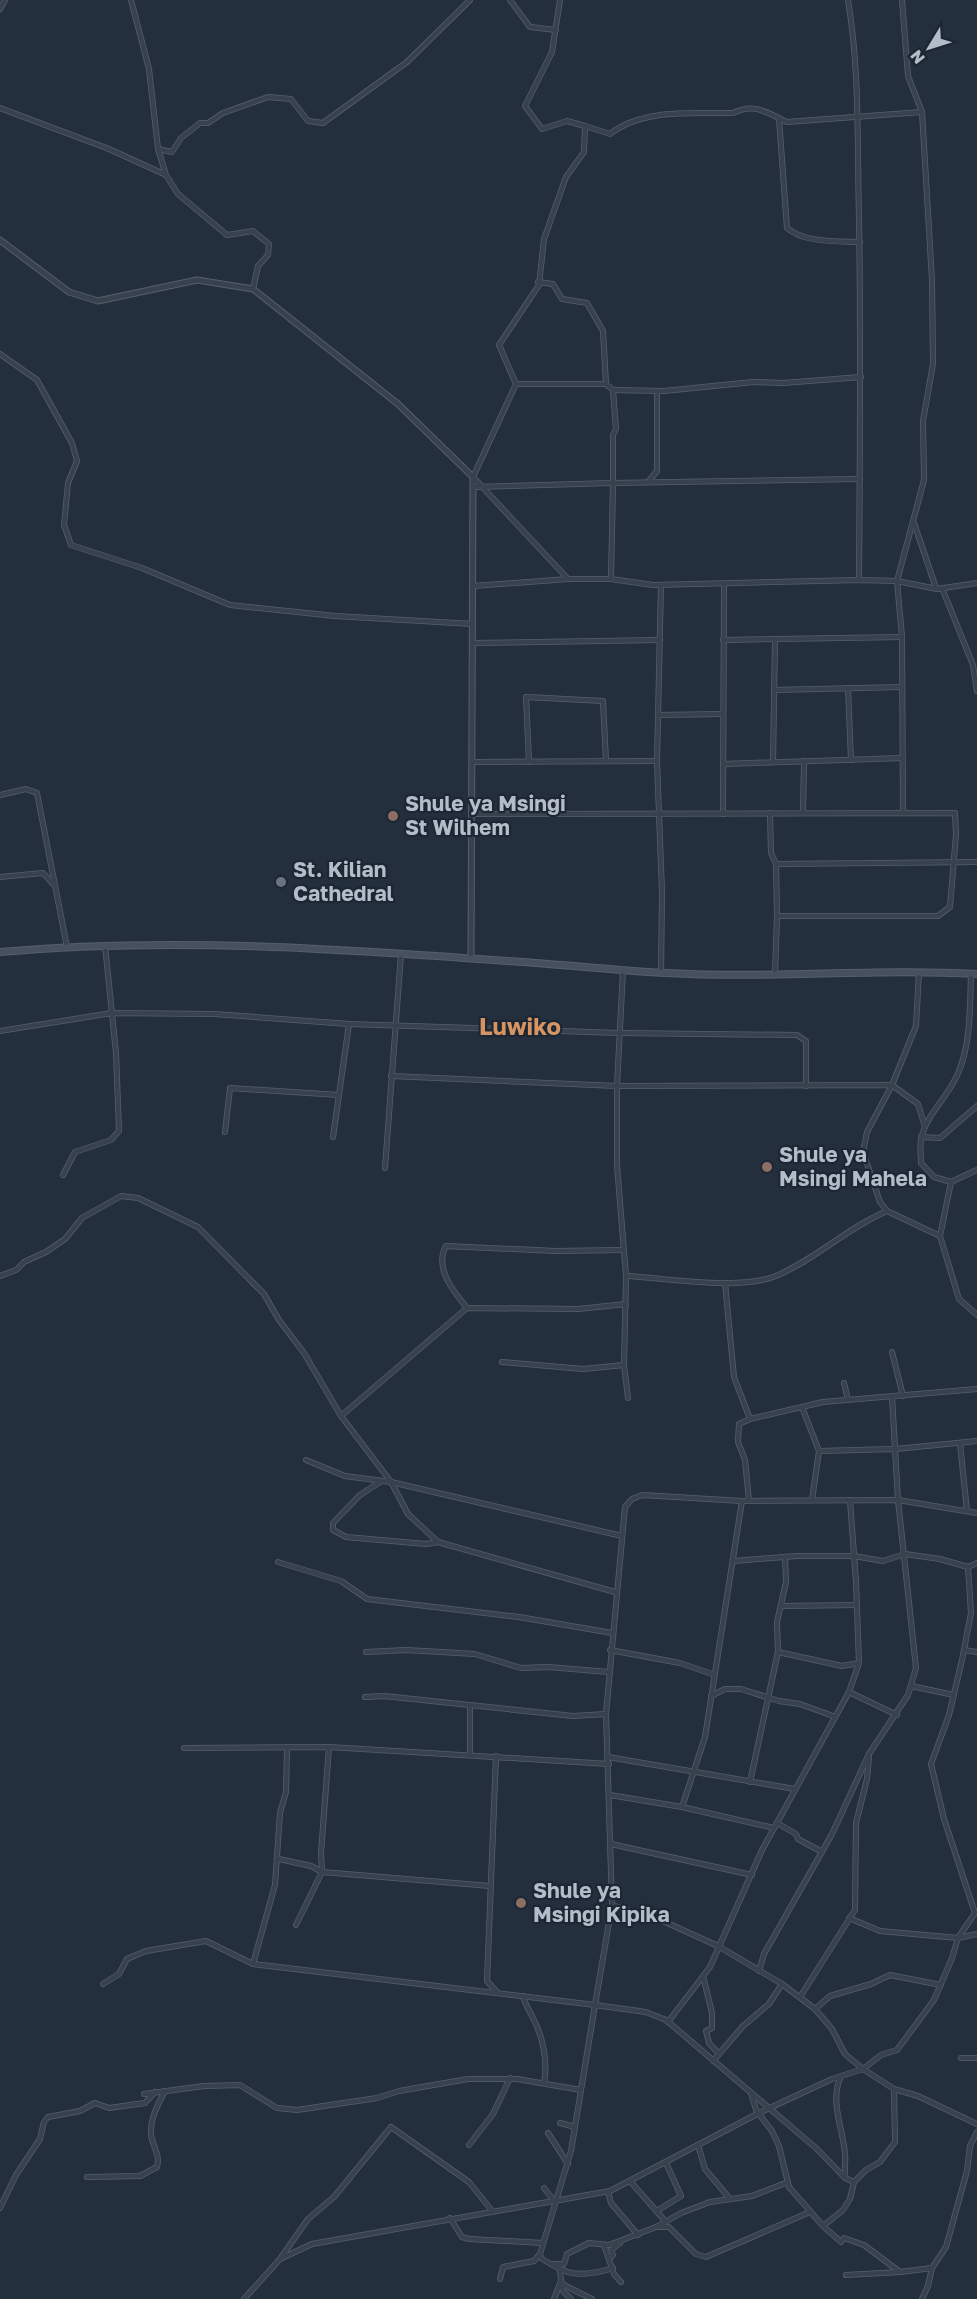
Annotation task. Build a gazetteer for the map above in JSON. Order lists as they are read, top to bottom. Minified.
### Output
{"districts":["Luwiko"],"places":["Shule ya Msingi St Wilhem","St. Kilian Cathedral","Shule ya Msingi Mahela","Shule ya Msingi Kipika"],"north":"bottom left"}
